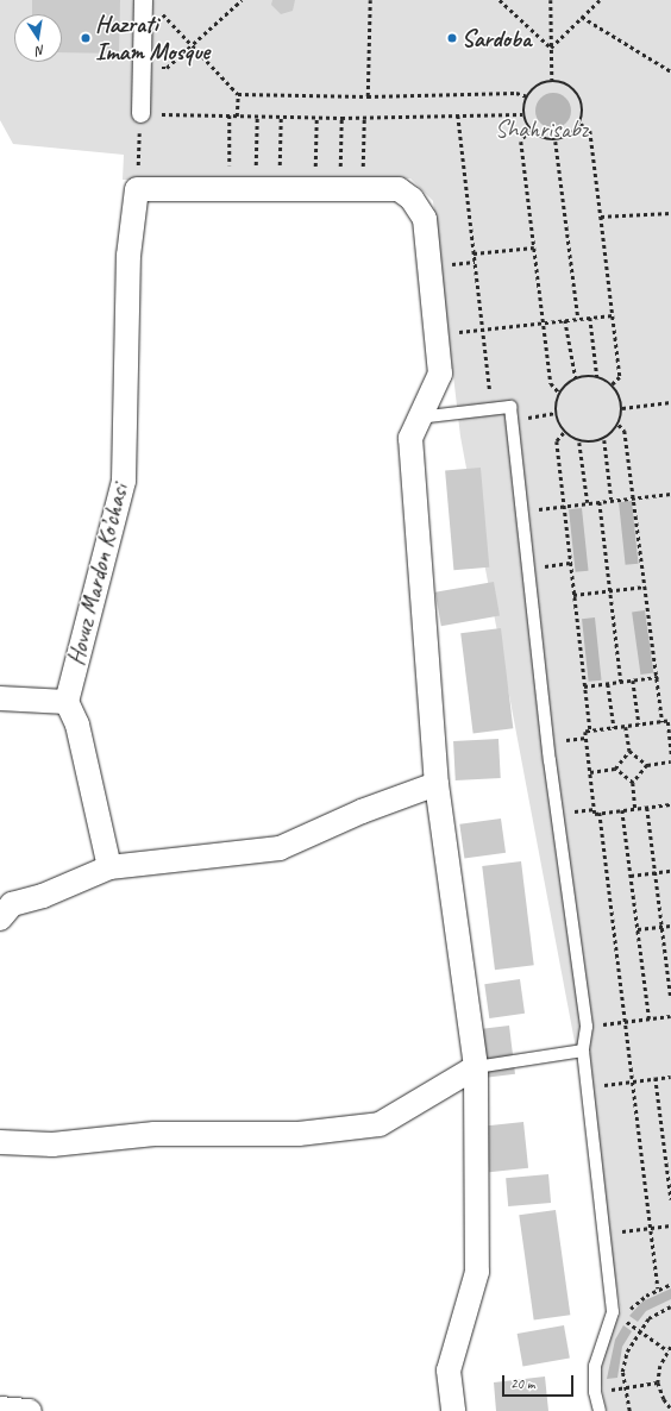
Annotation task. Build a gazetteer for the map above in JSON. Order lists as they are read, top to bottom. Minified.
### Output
{"streets":{"street":["Hovuz Mardon Ko’chasi"]},"parks":["Shahrisabz"],"places":["Hazrati Imam Mosque","Sardoba"],"scale_bar":"20 m","north":"bottom"}
